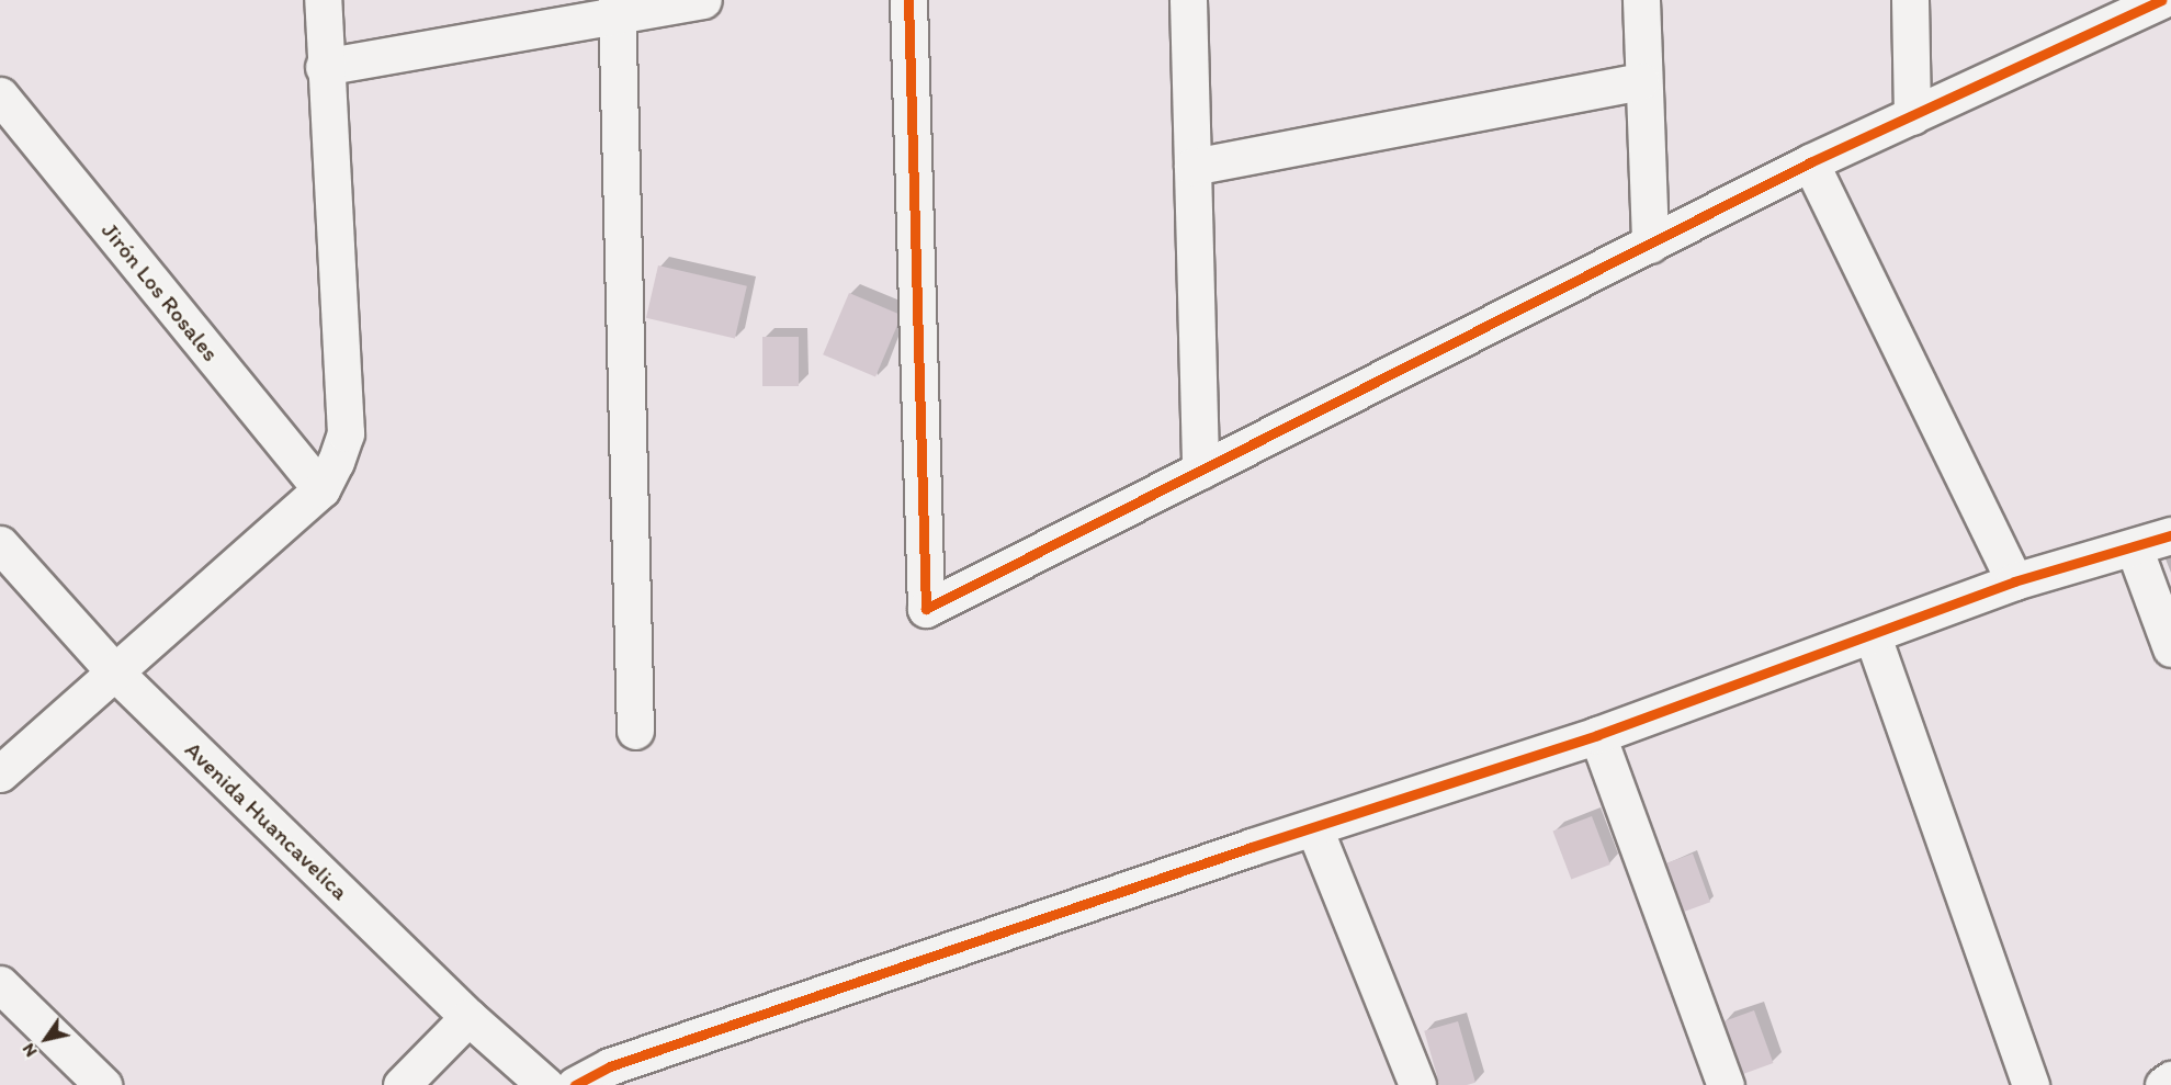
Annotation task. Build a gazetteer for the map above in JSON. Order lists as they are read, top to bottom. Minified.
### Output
{"streets":{"street":["Jirón Los Rosales","Avenida Huancavelica"]},"north":"bottom left"}
